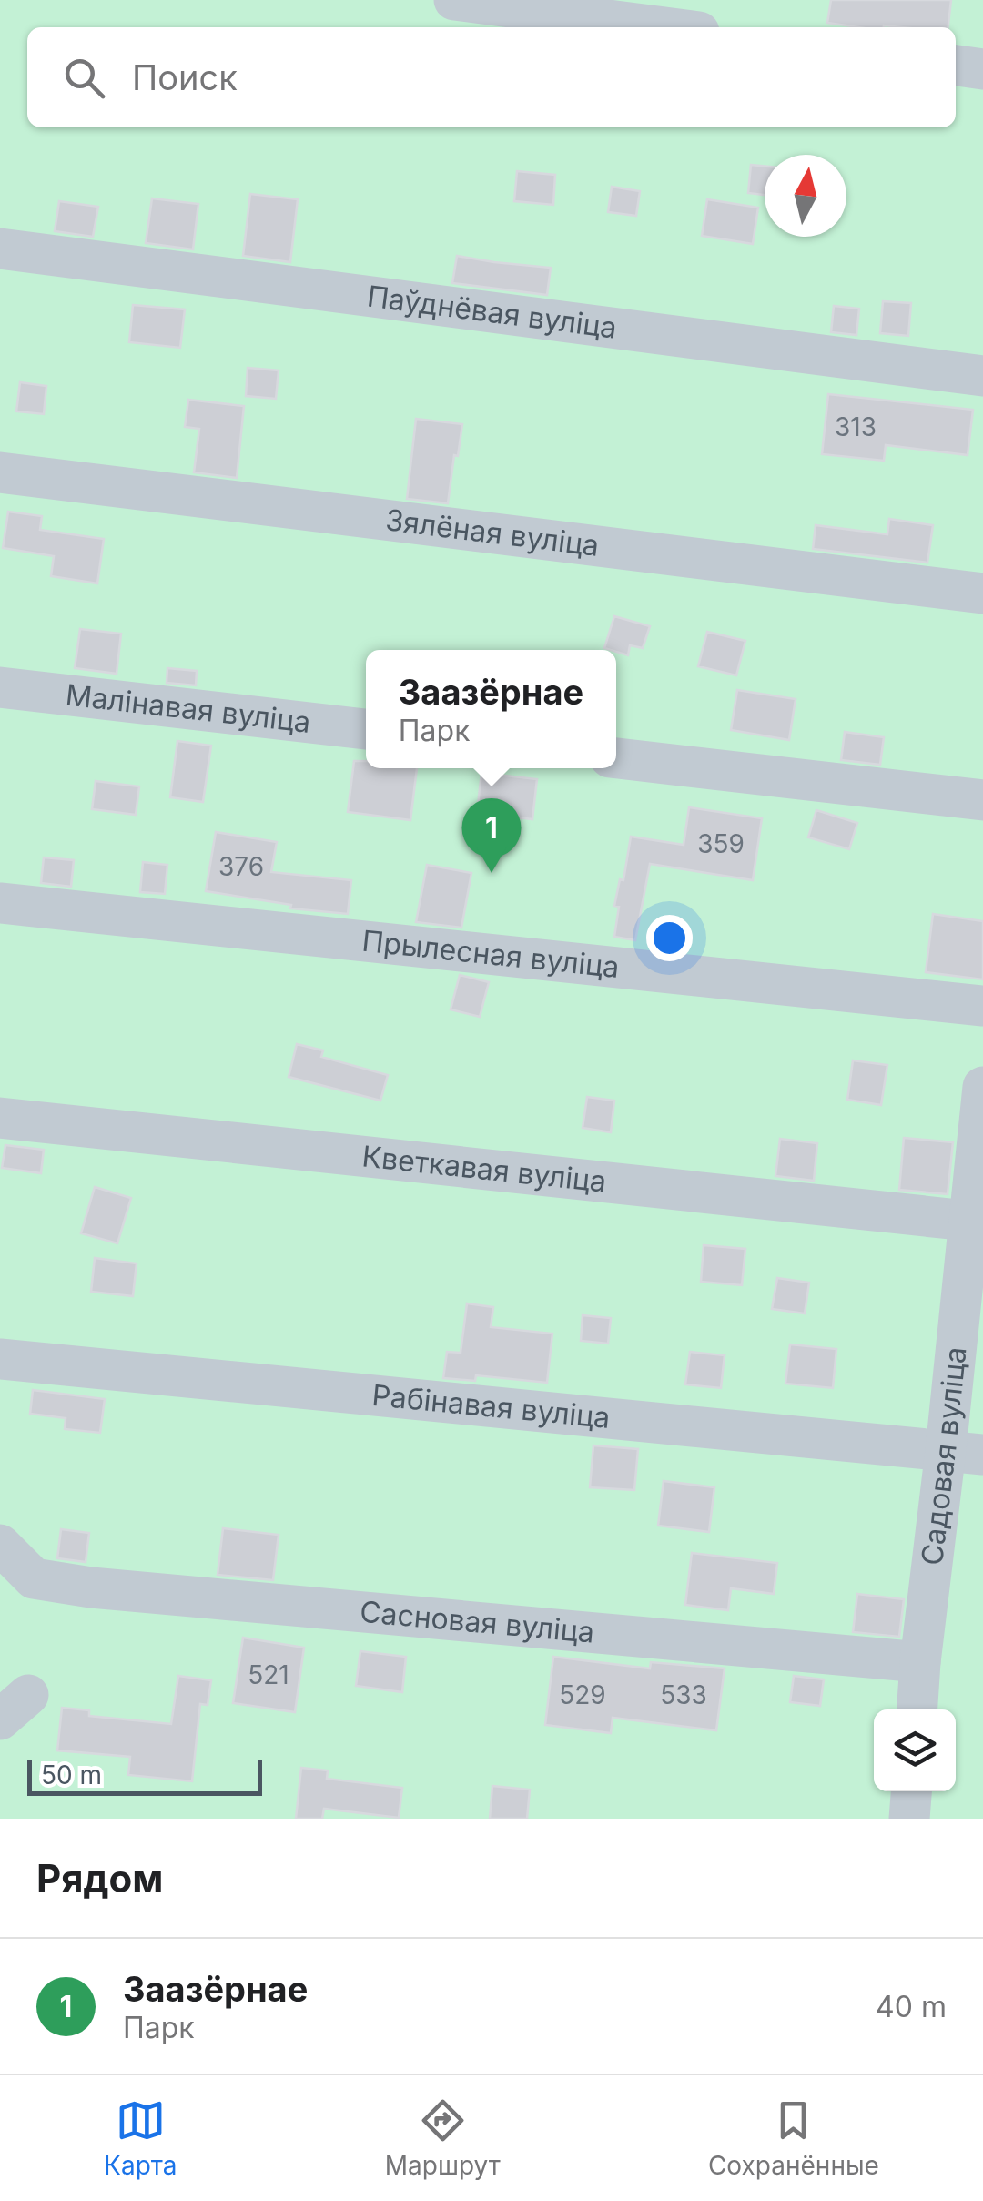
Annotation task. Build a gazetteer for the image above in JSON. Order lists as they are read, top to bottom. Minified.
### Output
{"streets":{"lane":["Паўднёвая вуліца","Зялёная вуліца","Малінавая вуліца","Прылесная вуліца","Кветкавая вуліца","Рабінавая вуліца","Садовая вуліца","Сасновая вуліца"]},"crossings":[["Кветкавая вуліца","Садовая вуліца"],["Рабінавая вуліца","Садовая вуліца"],["Садовая вуліца","Сасновая вуліца"]],"house_numbers":["313","359","376","521","529","533"],"scale_bar":"50 m","north":"top","page":{"search":"Поиск","popup":["Заазёрнае","Парк"],"pins":"1","scale":"50 m","heading":"Рядом","list":[{"mark":"1","name":"Заазёрнае","note":"Парк","value":"40 m"}],"nav":["Карта","Маршрут","Сохранённые"]}}
